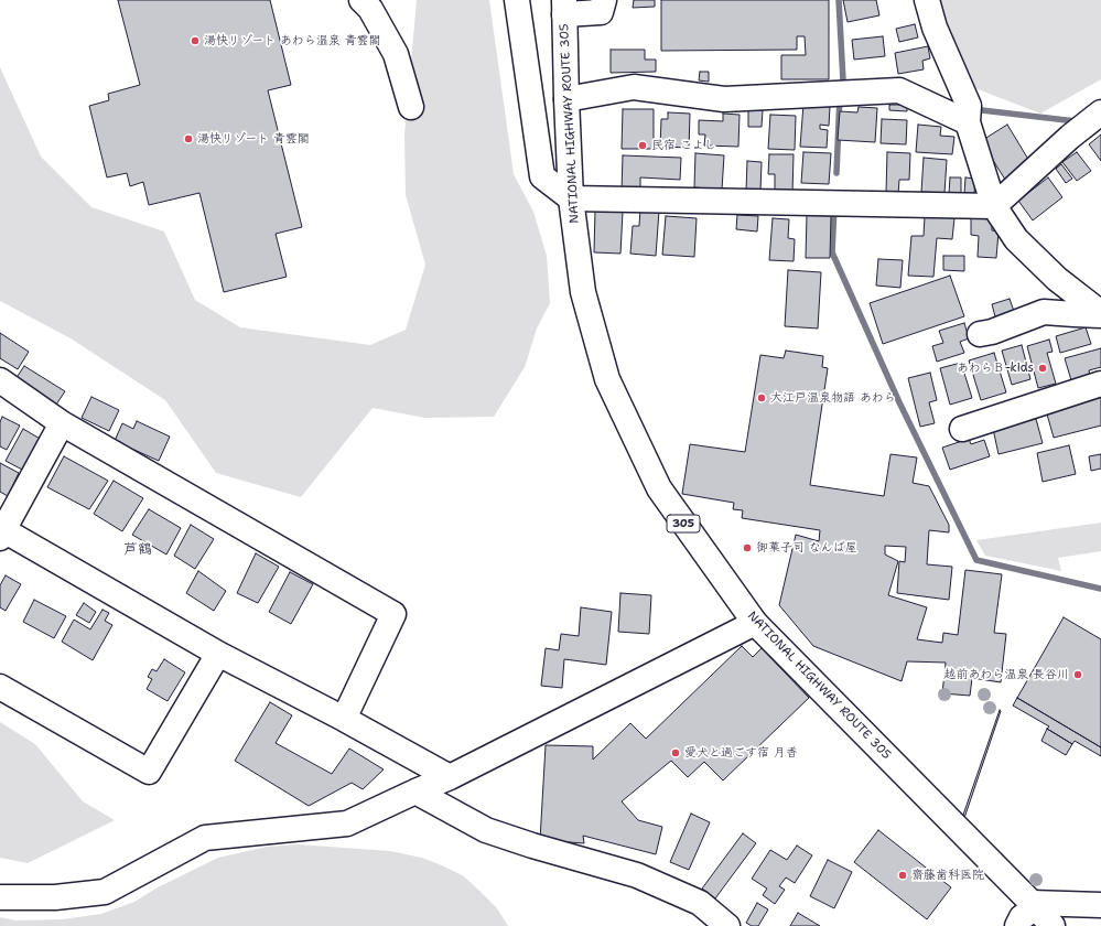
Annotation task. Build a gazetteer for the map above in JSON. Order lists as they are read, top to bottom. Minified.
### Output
{"streets":{"main road":["NATIONAL HIGHWAY ROUTE 305","305"]},"districts":["芦鶴"],"places":["湯快リゾート あわら温泉 青雲閣","湯快リゾート 青雲閣","民宿 こよし","あわらＢ-kids","大江戸温泉物語 あわら","御菓子司 なんば屋","越前あわら温泉 長谷川","愛犬と過ごす宿 月香","齋藤歯科医院"]}
